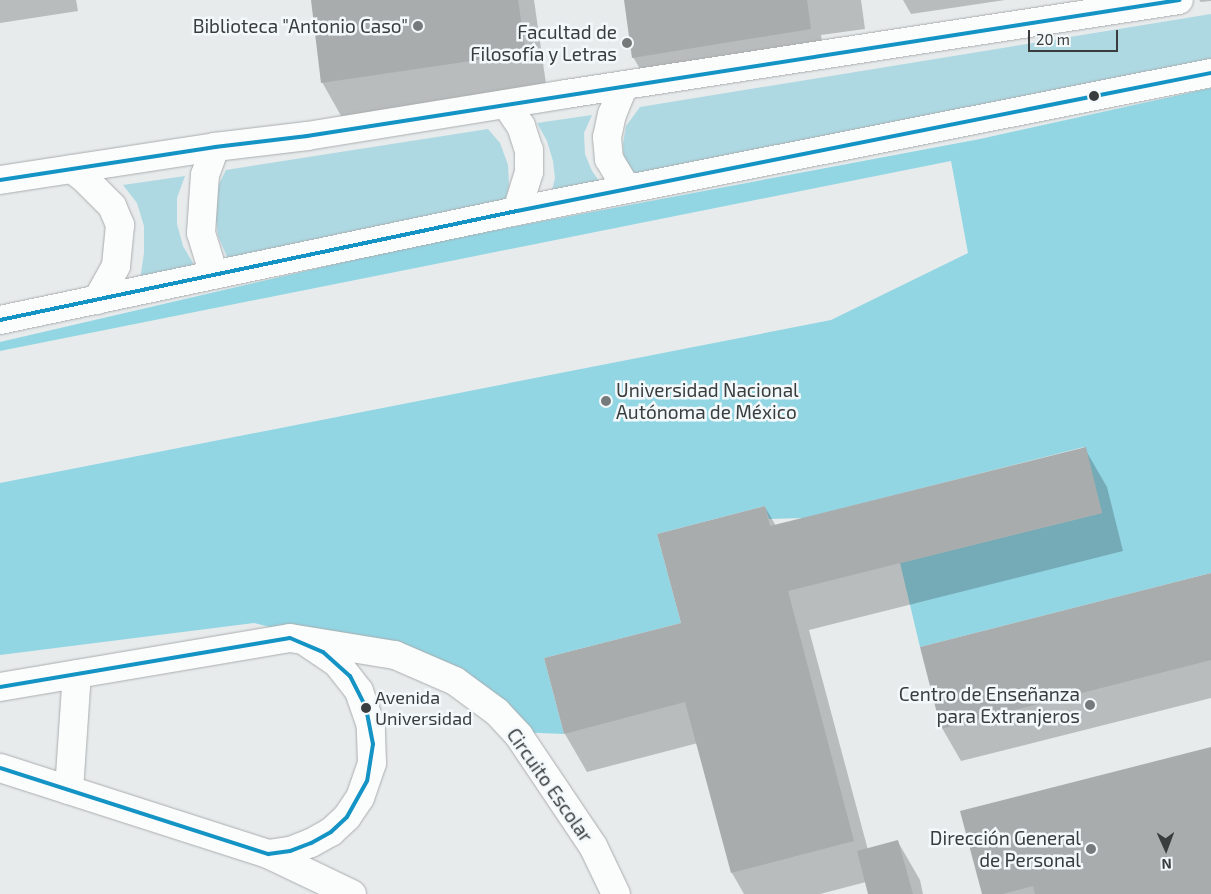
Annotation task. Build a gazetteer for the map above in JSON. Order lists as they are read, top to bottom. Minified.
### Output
{"streets":{"street":["Circuito Escolar"]},"places":["Biblioteca \"Antonio Caso\"","Facultad de Filosofía y Letras","Universidad Nacional Autónoma de México","Centro de Enseñanza para Extranjeros","Avenida Universidad","Dirección General de Personal"],"scale_bar":"20 m","north":"bottom"}
